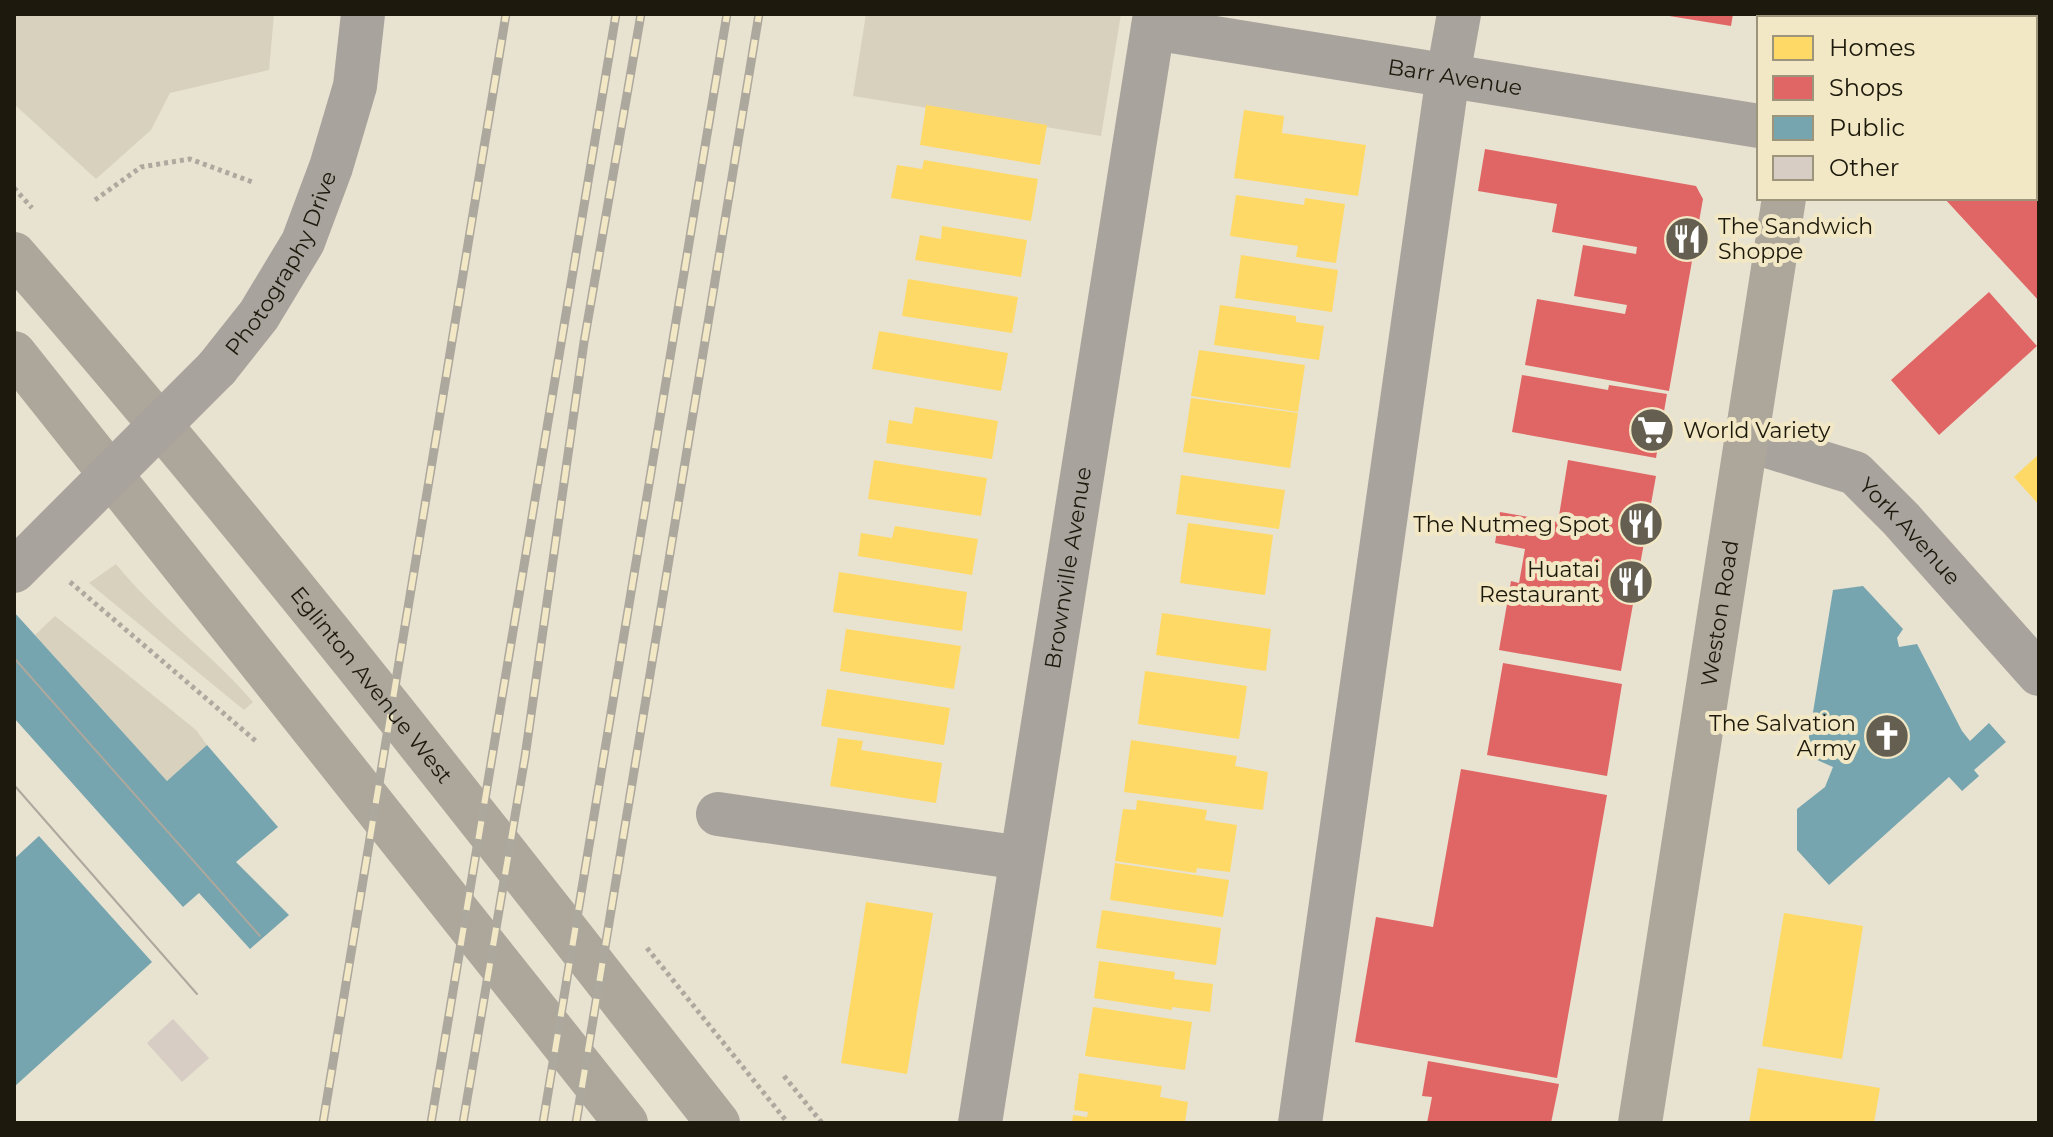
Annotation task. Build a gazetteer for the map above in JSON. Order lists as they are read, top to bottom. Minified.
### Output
{"streets":{"main road":["Weston Road","Eglinton Avenue West"],"street":["Barr Avenue","Photography Drive","York Avenue","Brownville Avenue"]},"crossings":[["Barr Avenue","Brownville Avenue"],["York Avenue","Weston Road"]],"places":{"restaurant":["The Sandwich Shoppe","The Nutmeg Spot","Huatai Restaurant"],"supermarket":["World Variety"],"church":["The Salvation Army"]},"legend":["Homes","Shops","Public","Other"]}
